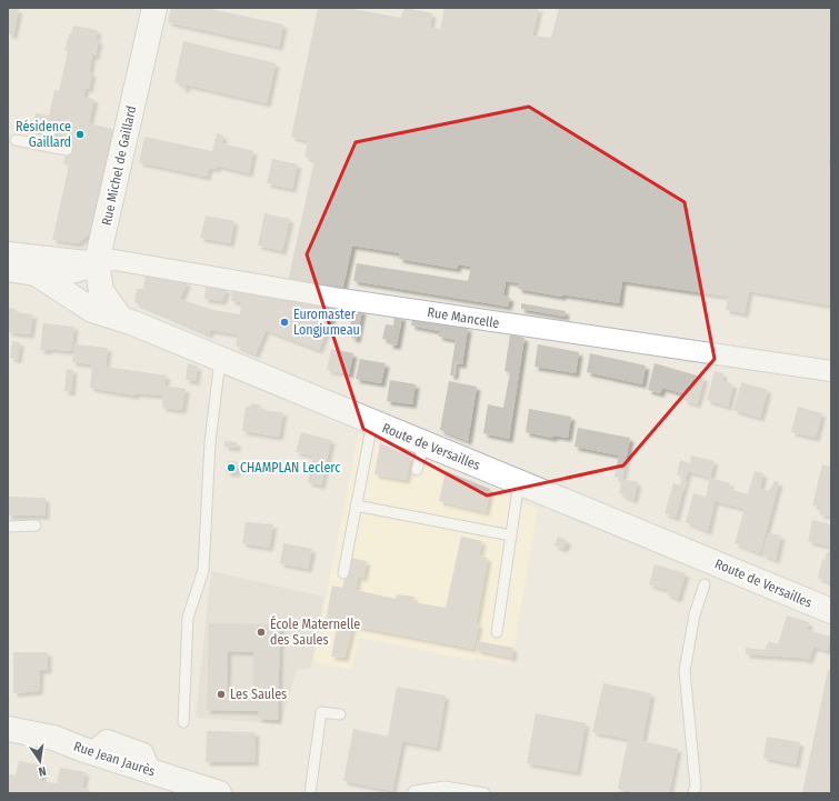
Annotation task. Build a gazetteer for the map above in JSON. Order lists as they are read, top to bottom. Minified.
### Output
{"streets":{"main road":["Rue Michel de Gaillard","Route de Versailles","Rue Jean Jaurès"],"street":["Rue Mancelle"]},"crossings":[["Rue Michel de Gaillard","Rue Mancelle"],["Rue Michel de Gaillard","Route de Versailles"],["Rue Mancelle","Route de Versailles"]],"places":["Résidence Gaillard","Euromaster Longjumeau","CHAMPLAN Leclerc","École Maternelle des Saules","Les Saules"],"north":"bottom"}
